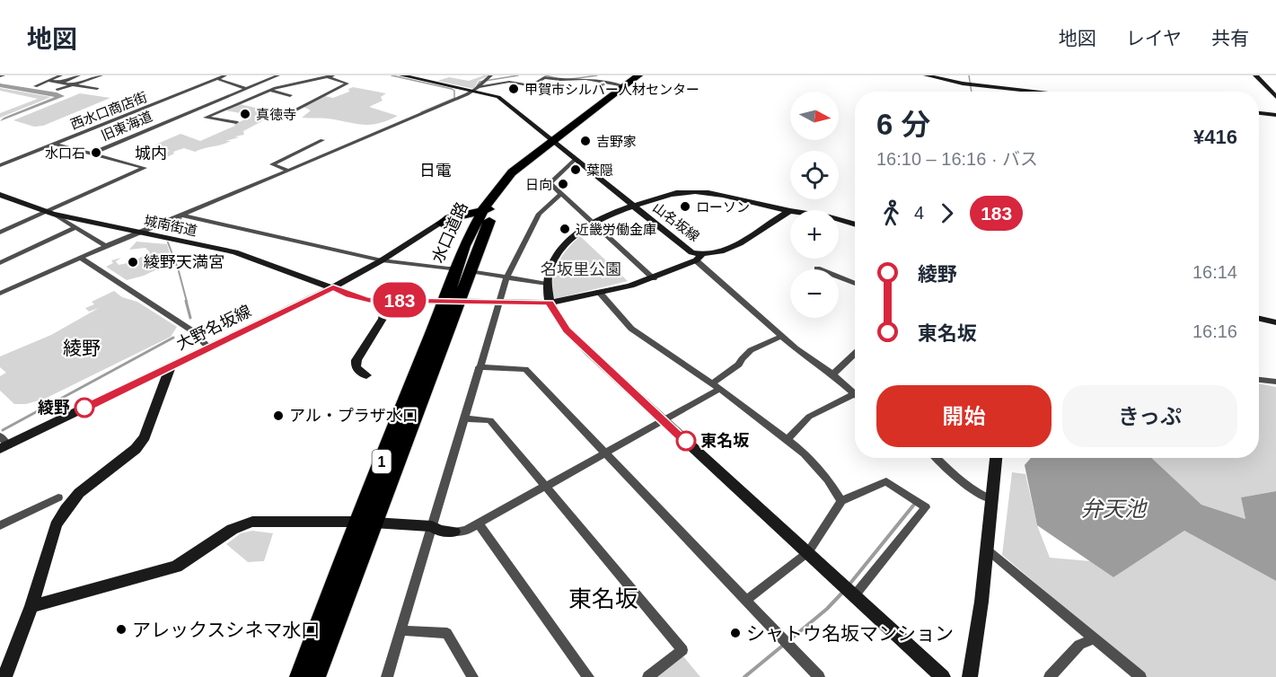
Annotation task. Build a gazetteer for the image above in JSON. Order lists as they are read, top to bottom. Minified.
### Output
{"streets":{"highway":["水口道路","1"],"street":["西水口商店街","旧東海道","山名坂線","城南街道","大野名坂線"]},"crossings":[["旧東海道","城南街道"],["山名坂線","城南街道"],["山名坂線","水口道路"],["城南街道","水口道路"],["城南街道","大野名坂線"]],"districts":["城内","日電","綾野","東名坂"],"water":["弁天池"],"parks":["名坂里公園"],"places":["甲賀市シルバー人材センター","真徳寺","吉野家","水口石","葉隠","日向","ローソン","近畿労働金庫","綾野天満宮","綾野","アル・プラザ水口","東名坂","アレックスシネマ水口","シャトウ名坂マンション"],"lines":["bus line 183"],"north":"right","page":{"header":"地図","nav":["地図","レイヤ","共有"],"on_map":"183","map_buttons":["+","−"],"heading":["6 分","16:10 – 16:16 · バス","¥416"],"legs":["4","183"],"list":[{"name":"綾野","value":"16:14"},{"name":"東名坂","value":"16:16"}],"buttons":["開始","きっぷ"]}}
